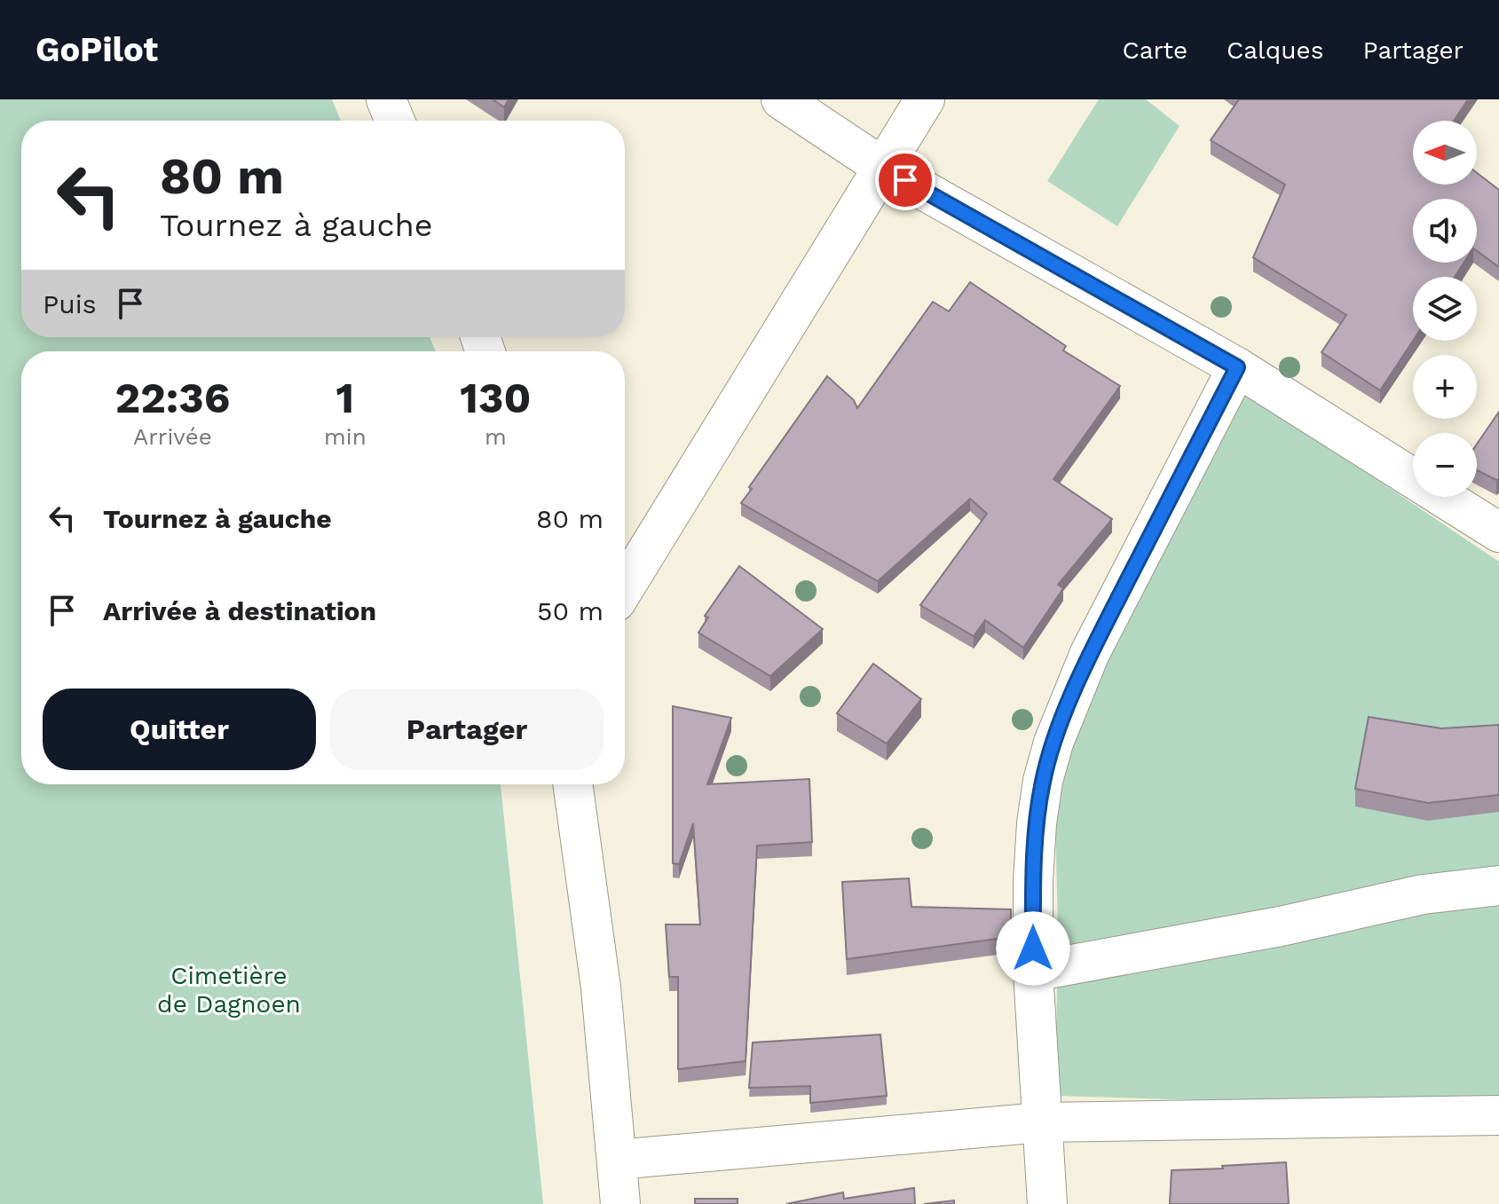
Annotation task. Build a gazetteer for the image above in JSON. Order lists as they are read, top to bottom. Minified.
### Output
{"parks":["Cimetière de Dagnoen"],"north":"left","page":{"header":"GoPilot","nav":["Carte","Calques","Partager"],"map_buttons":["+","−"],"turn":["80 m","Tournez à gauche"],"then":"Puis","eta":["22:36","Arrivée","1","min","130","m"],"list":[{"name":"Tournez à gauche","value":"80 m"},{"name":"Arrivée à destination","value":"50 m"}],"buttons":["Quitter","Partager"]}}
